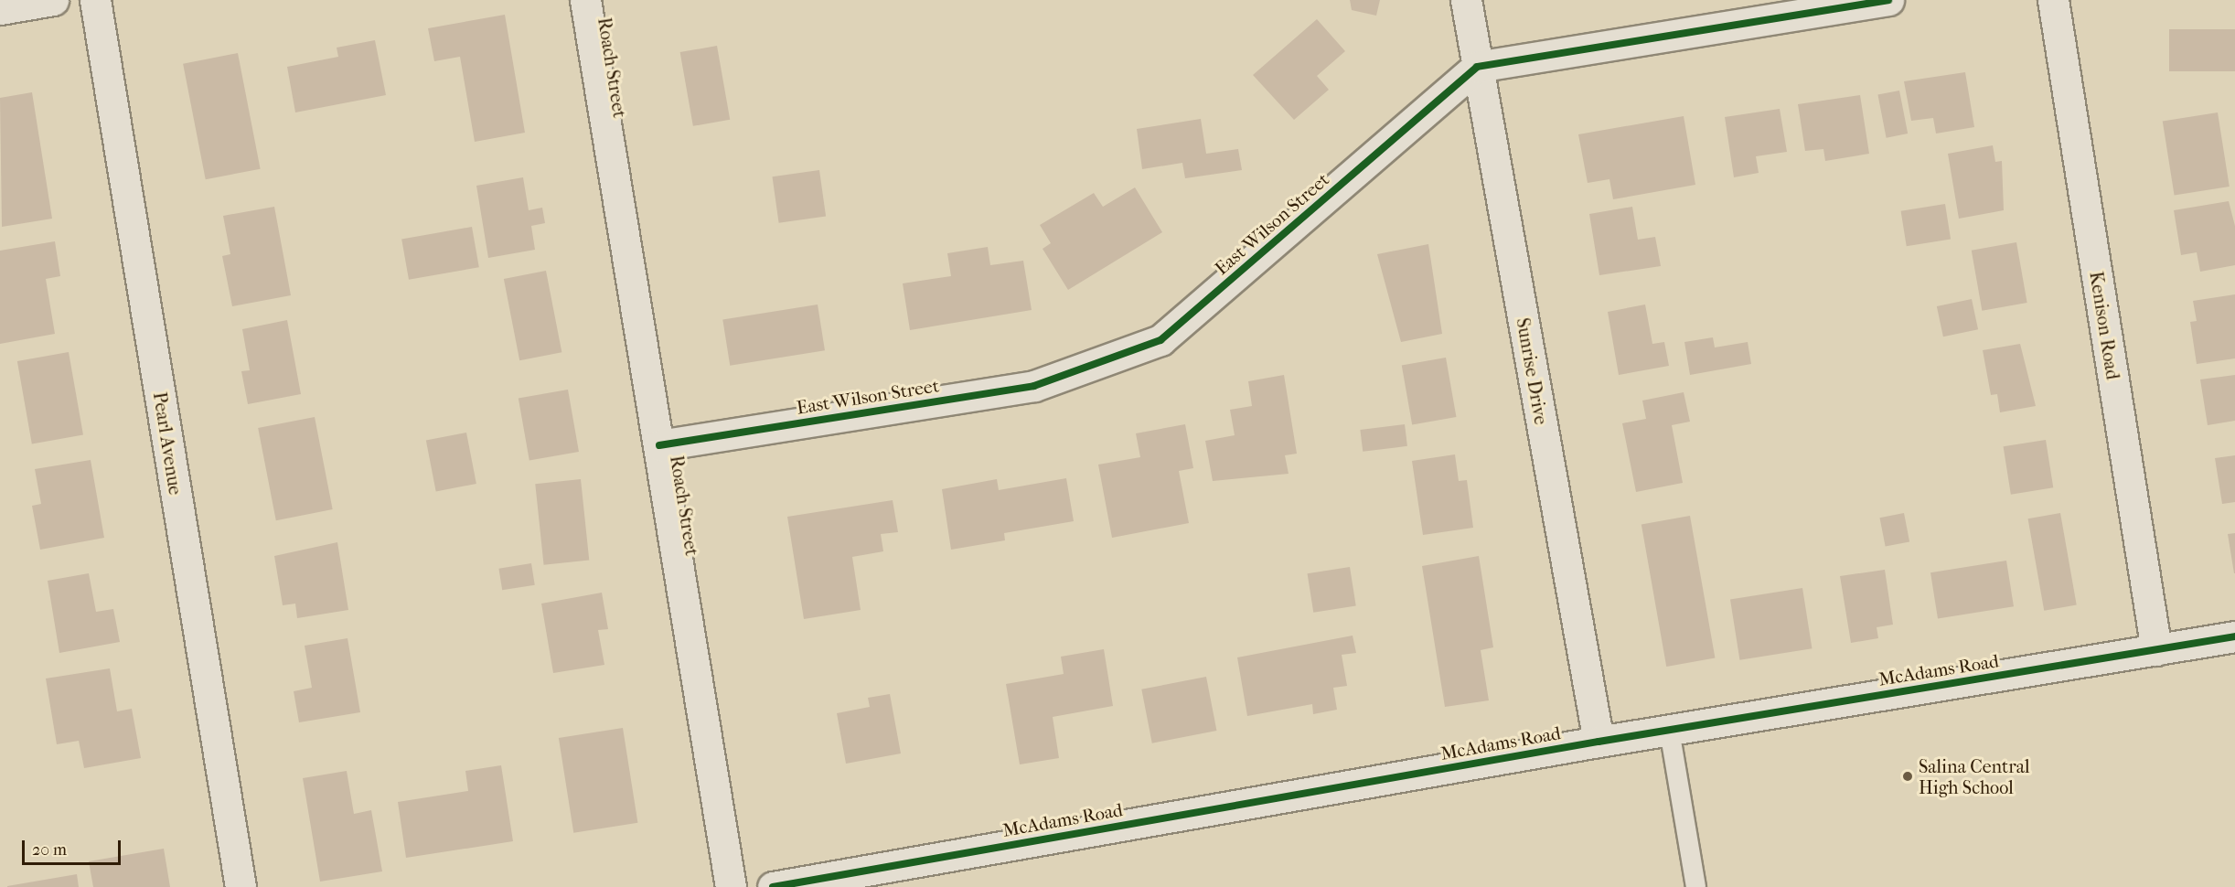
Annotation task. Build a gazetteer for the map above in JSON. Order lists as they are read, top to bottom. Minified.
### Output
{"streets":{"street":["Roach Street","East Wilson Street","Kenison Road","Sunrise Drive","Pearl Avenue","McAdams Road"]},"crossings":[["Roach Street","East Wilson Street"],["East Wilson Street","Sunrise Drive"],["Kenison Road","McAdams Road"],["Sunrise Drive","McAdams Road"]],"places":["Salina Central High School"],"scale_bar":"20 m"}
